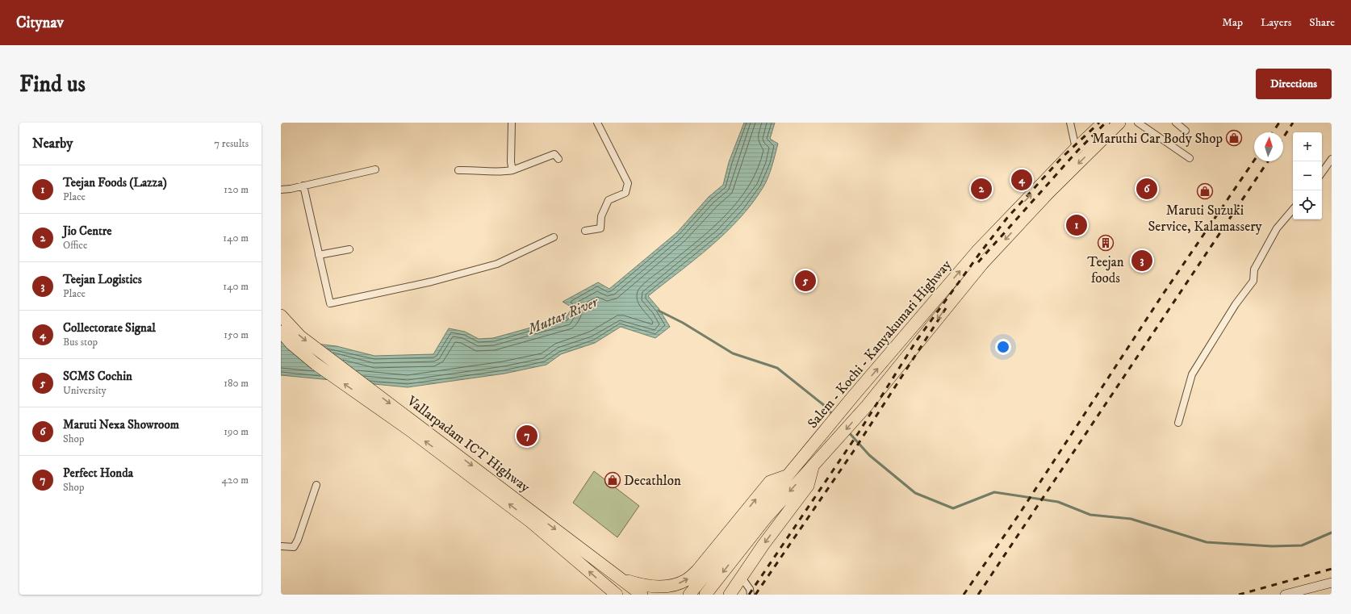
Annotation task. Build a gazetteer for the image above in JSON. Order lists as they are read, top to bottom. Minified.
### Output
{"streets":{"highway":["Salem - Kochi - Kanyakumari Highway","Vallarpadam ICT Highway"]},"water":["Muttar River"],"places":{"shop":["Maruthi Car Body Shop","Maruti Suzuki Service, Kalamassery","Decathlon"],"building":["Teejan foods"]},"north":"top","page":{"header":"Citynav","nav":["Map","Layers","Share"],"buttons":"Directions","title":"Find us","heading":["Nearby","7 results"],"map_buttons":["+","−"],"list":[{"mark":"1","name":"Teejan Foods (Lazza)","note":"Place","value":"120 m"},{"mark":"2","name":"Jio Centre","note":"Office","value":"140 m"},{"mark":"3","name":"Teejan Logistics","note":"Place","value":"140 m"},{"mark":"4","name":"Collectorate Signal","note":"Bus stop","value":"150 m"},{"mark":"5","name":"SCMS Cochin","note":"University","value":"180 m"},{"mark":"6","name":"Maruti Nexa Showroom","note":"Shop","value":"190 m"},{"mark":"7","name":"Perfect Honda","note":"Shop","value":"420 m"}],"pins":["4","2","6","1","3","5","7"]}}
